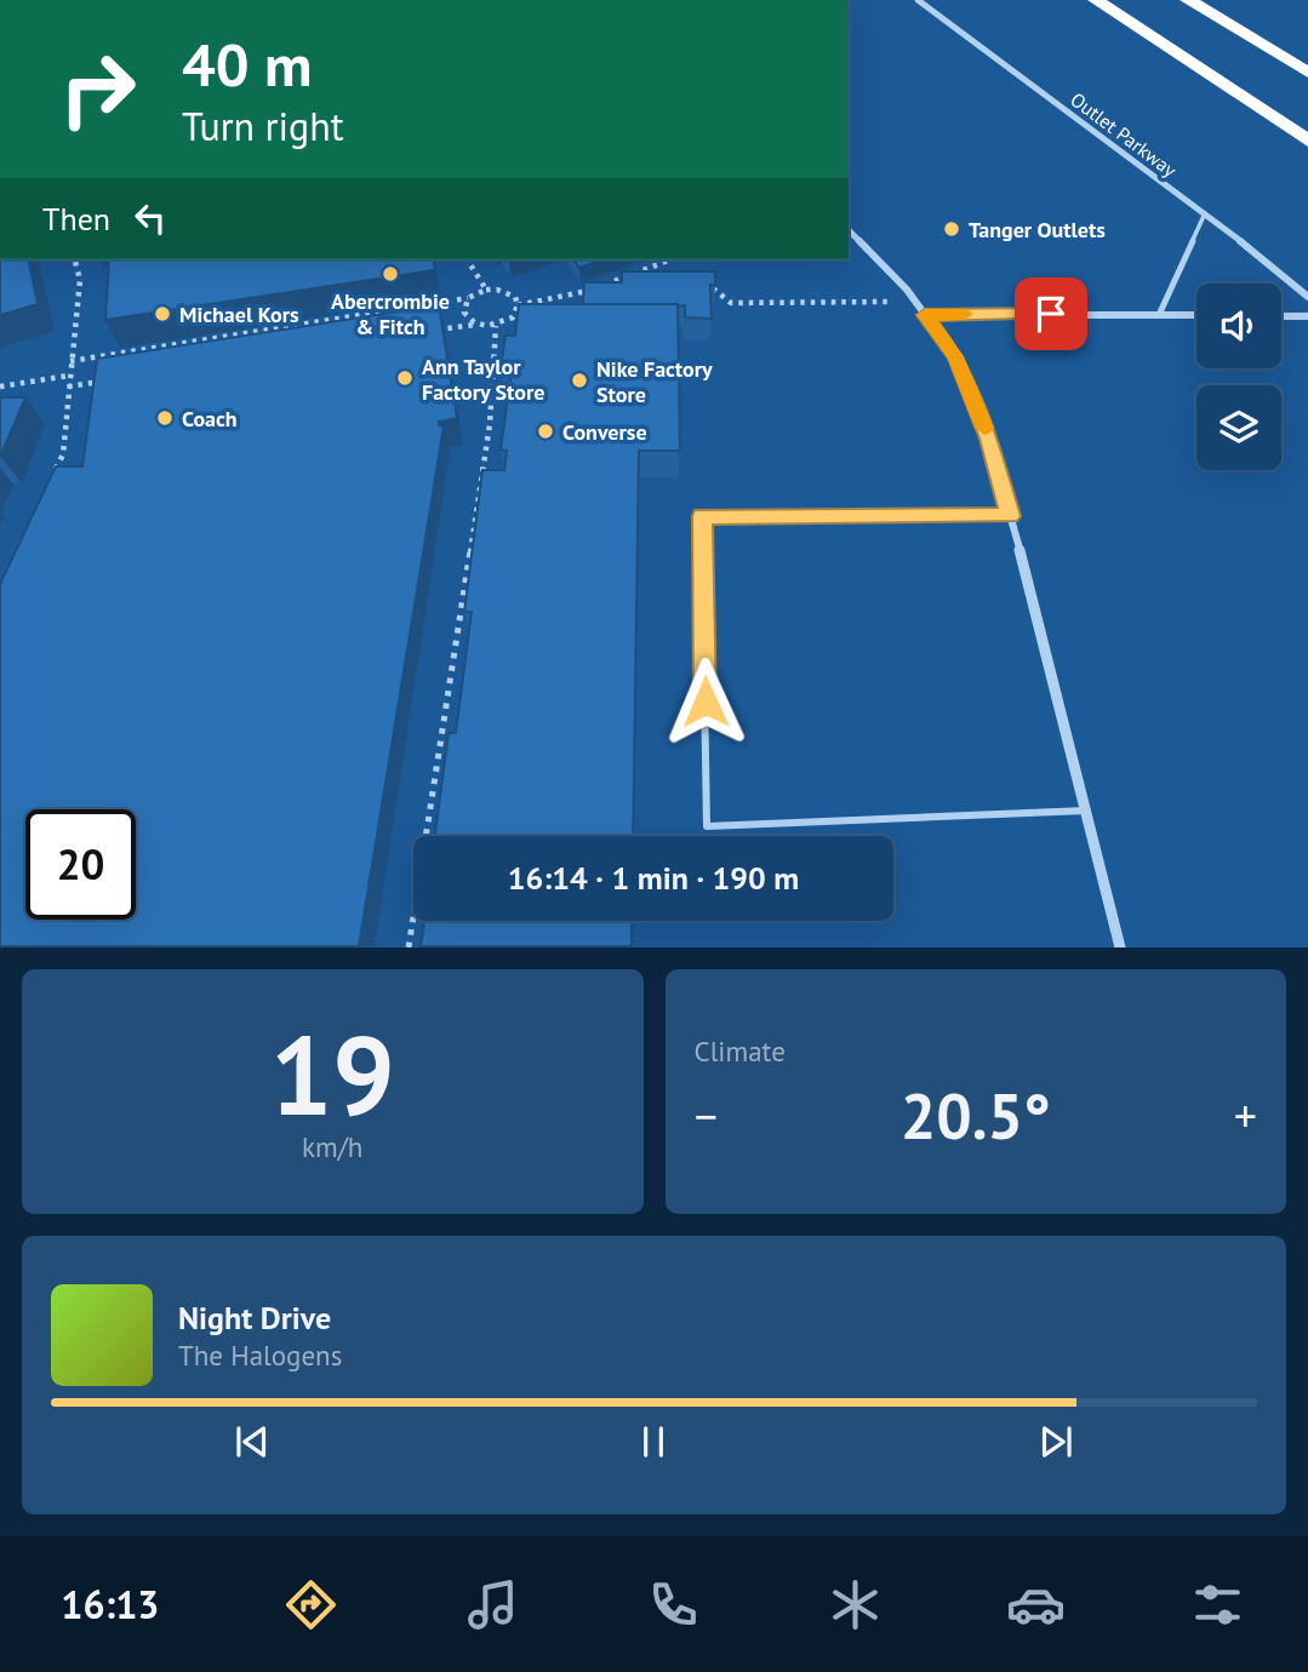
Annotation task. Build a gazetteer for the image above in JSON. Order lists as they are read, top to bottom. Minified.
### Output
{"streets":{"street":["Outlet Parkway"]},"places":["Tanger Outlets","Abercrombie & Fitch","Michael Kors","Ann Taylor Factory Store","Nike Factory Store","Coach","Converse"],"page":{"turn":["40 m","Turn right"],"then":"Then","limit":"20","trip":"16:14 · 1 min · 190 m","tile":[["19","km/h"],"Climate"],"heat":["−","20.5°","+"],"song":["Night Drive","The Halogens"],"tabs":"16:13"}}
